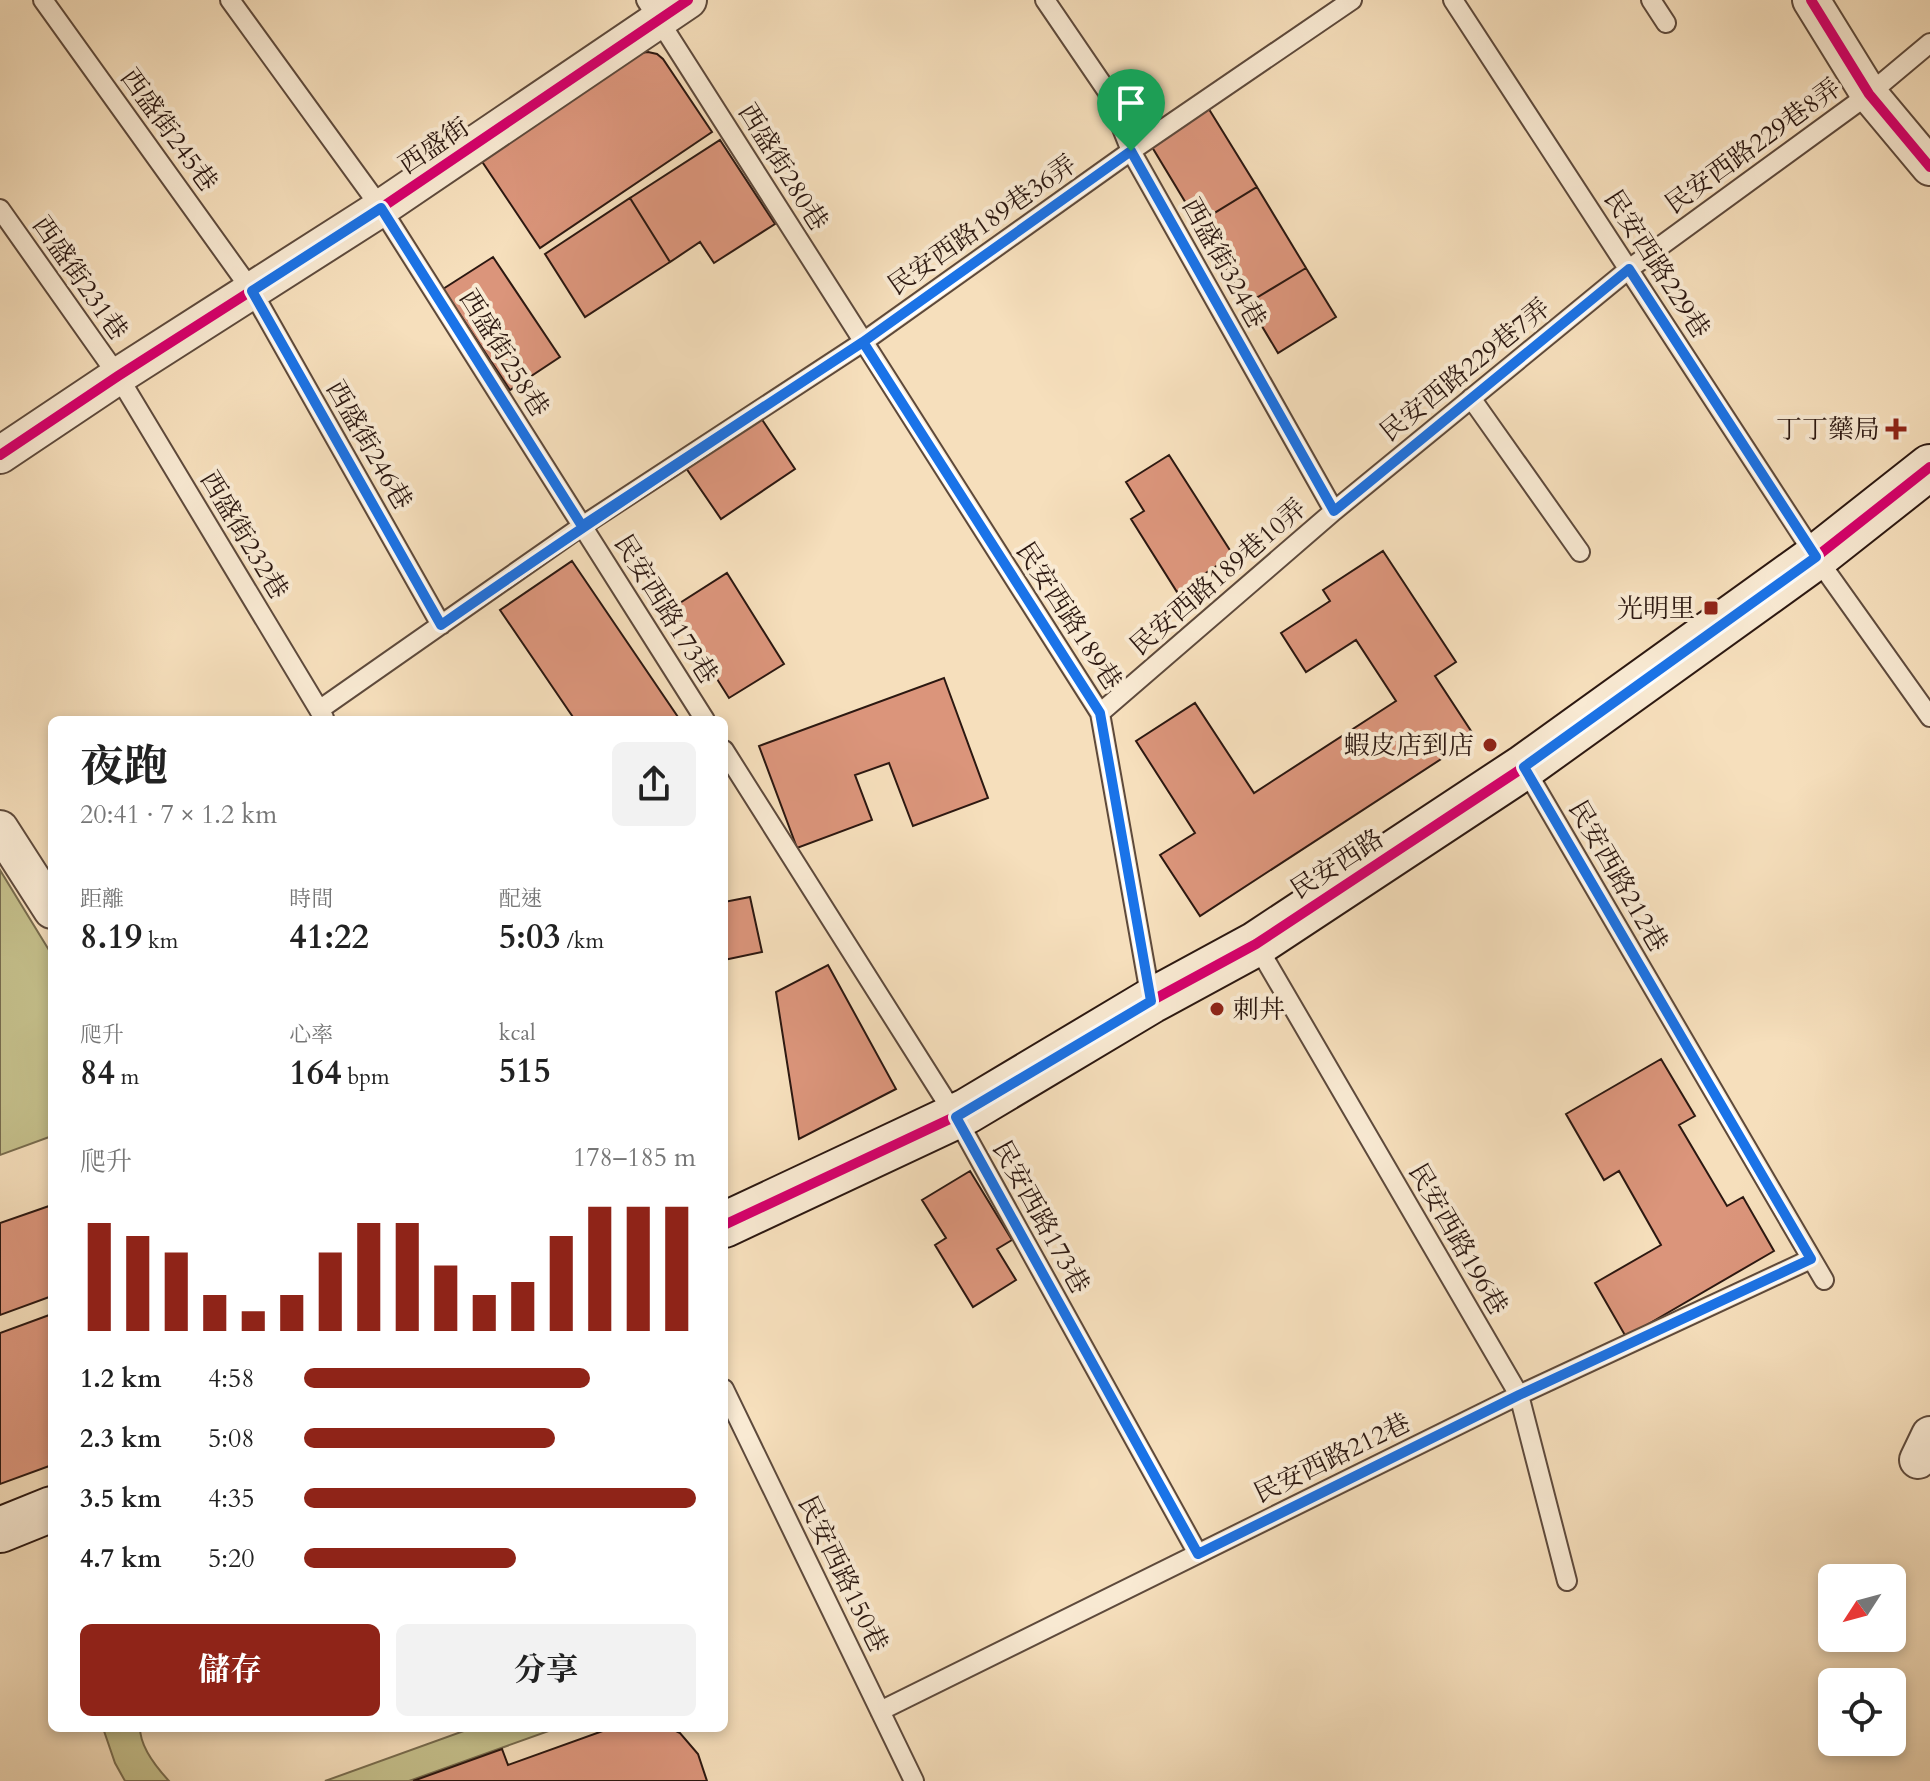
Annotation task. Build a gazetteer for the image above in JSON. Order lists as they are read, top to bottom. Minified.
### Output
{"streets":{"street":["西盛街","民安西路"],"lane":["西盛街245巷","民安西路229巷8弄","西盛街280巷","民安西路189巷36弄","西盛街324巷","民安西路229巷","西盛街231巷","西盛街258巷","民安西路229巷7弄","西盛街246巷","西盛街232巷","民安西路189巷10弄","民安西路173巷","民安西路189巷","民安西路212巷","民安西路196巷","民安西路150巷"]},"crossings":[["西盛街245巷","西盛街"],["西盛街245巷","西盛街246巷"],["西盛街","西盛街280巷"],["西盛街","西盛街231巷"],["西盛街","西盛街258巷"],["西盛街","西盛街246巷"],["西盛街","西盛街232巷"],["民安西路229巷8弄","民安西路229巷"],["民安西路229巷8弄","民安西路229巷7弄"],["西盛街280巷","民安西路189巷36弄"],["西盛街280巷","民安西路189巷"],["民安西路189巷36弄","西盛街324巷"],["民安西路189巷36弄","西盛街258巷"],["民安西路189巷36弄","西盛街246巷"],["民安西路189巷36弄","西盛街232巷"],["民安西路189巷36弄","民安西路173巷"],["民安西路189巷36弄","民安西路189巷"],["西盛街324巷","民安西路229巷7弄"],["西盛街324巷","民安西路189巷10弄"],["民安西路229巷","民安西路229巷7弄"],["民安西路229巷","民安西路"],["西盛街231巷","西盛街232巷"],["西盛街258巷","民安西路173巷"],["民安西路229巷7弄","民安西路189巷10弄"],["民安西路189巷10弄","民安西路189巷"],["民安西路173巷","民安西路"],["民安西路173巷","民安西路212巷"],["民安西路189巷","民安西路"],["民安西路","民安西路212巷"],["民安西路","民安西路196巷"],["民安西路212巷","民安西路196巷"],["民安西路212巷","民安西路150巷"]],"places":{"health":["丁丁藥局"],"transit":["光明里"],"other":["蝦皮店到店","刺丼"]},"north":"bottom left","page":{"heading":["夜跑","20:41 · 7 × 1.2 km"],"stats":[["距離","8.19 km"],["時間","41:22"],["配速","5:03 /km"],["爬升","84 m"],["心率","164 bpm"],["kcal","515"]],"chart":["爬升","178–185 m"],"list":[{"name":"1.2 km","note":"4:58"},{"name":"2.3 km","note":"5:08"},{"name":"3.5 km","note":"4:35"},{"name":"4.7 km","note":"5:20"}],"buttons":["儲存","分享"]}}
